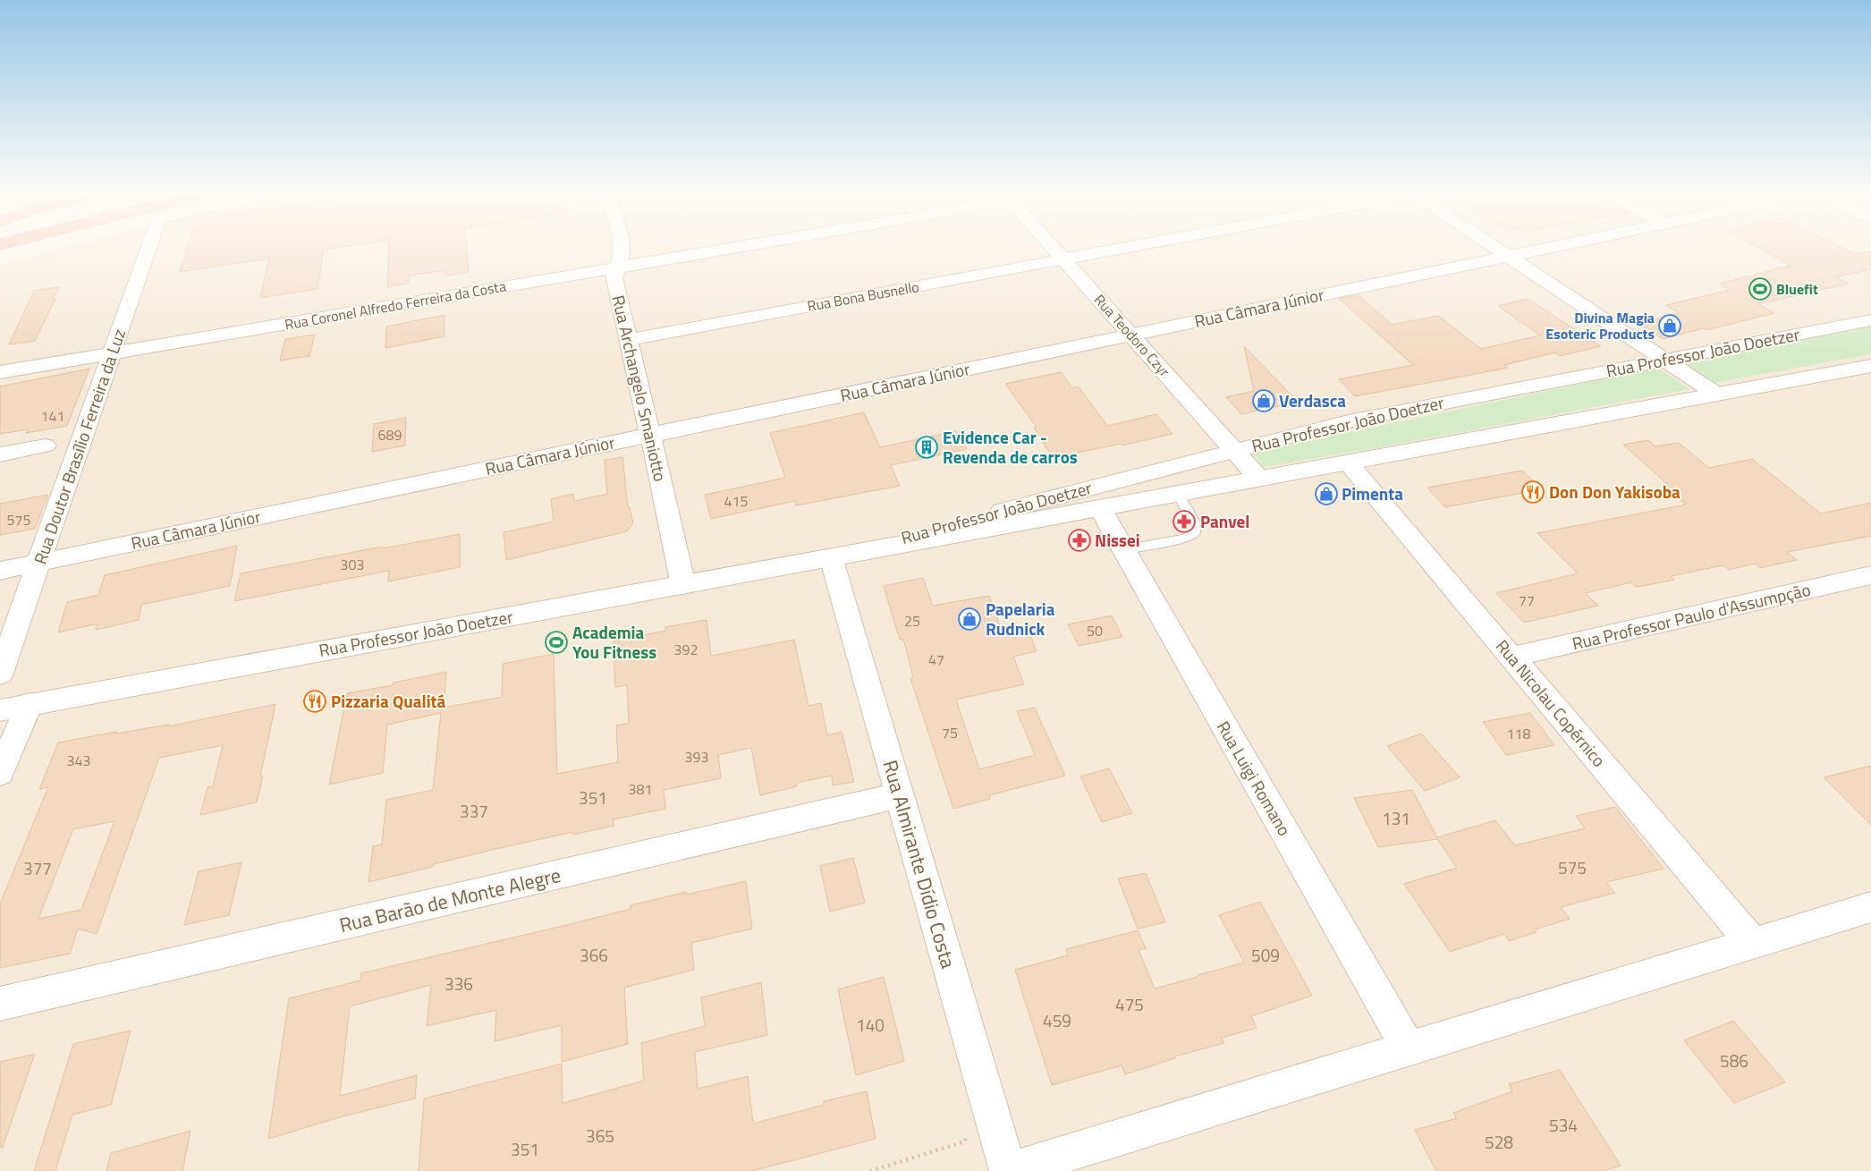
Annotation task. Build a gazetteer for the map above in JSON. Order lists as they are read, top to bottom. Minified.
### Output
{"streets":{"street":["Rua Bona Busnello","Rua Coronel Alfredo Ferreira da Costa","Rua Câmara Júnior","Rua Teodoro Czyr","Rua Professor João Doetzer","Rua Archangelo Smaniotto","Rua Doutor Brasílio Ferreira da Luz","Rua Professor Paulo d'Assumpção","Rua Nicolau Copérnico","Rua Luigi Romano","Rua Almirante Dídio Costa","Rua Barão de Monte Alegre"]},"crossings":[["Rua Bona Busnello","Rua Teodoro Czyr"],["Rua Bona Busnello","Rua Archangelo Smaniotto"],["Rua Coronel Alfredo Ferreira da Costa","Rua Archangelo Smaniotto"],["Rua Coronel Alfredo Ferreira da Costa","Rua Doutor Brasílio Ferreira da Luz"],["Rua Câmara Júnior","Rua Teodoro Czyr"],["Rua Câmara Júnior","Rua Archangelo Smaniotto"],["Rua Câmara Júnior","Rua Doutor Brasílio Ferreira da Luz"],["Rua Teodoro Czyr","Rua Professor João Doetzer"],["Rua Professor João Doetzer","Rua Archangelo Smaniotto"],["Rua Professor João Doetzer","Rua Nicolau Copérnico"],["Rua Professor João Doetzer","Rua Luigi Romano"],["Rua Professor João Doetzer","Rua Almirante Dídio Costa"],["Rua Professor Paulo d'Assumpção","Rua Nicolau Copérnico"],["Rua Almirante Dídio Costa","Rua Barão de Monte Alegre"]],"places":{"sports":["Bluefit","Academia You Fitness"],"shop":["Divina Magia Esoteric Products","Verdasca","Pimenta","Papelaria Rudnick"],"building":["Evidence Car - Revenda de carros"],"restaurant":["Don Don Yakisoba","Pizzaria Qualitá"],"pharmacy":["Panvel","Nissei"]},"house_numbers":["141","689","415","575","303","77","25","50","392","47","75","118","393","343","381","351","337","131","575","377","366","509","336","475","459","140","586","534","365","528","351"]}
